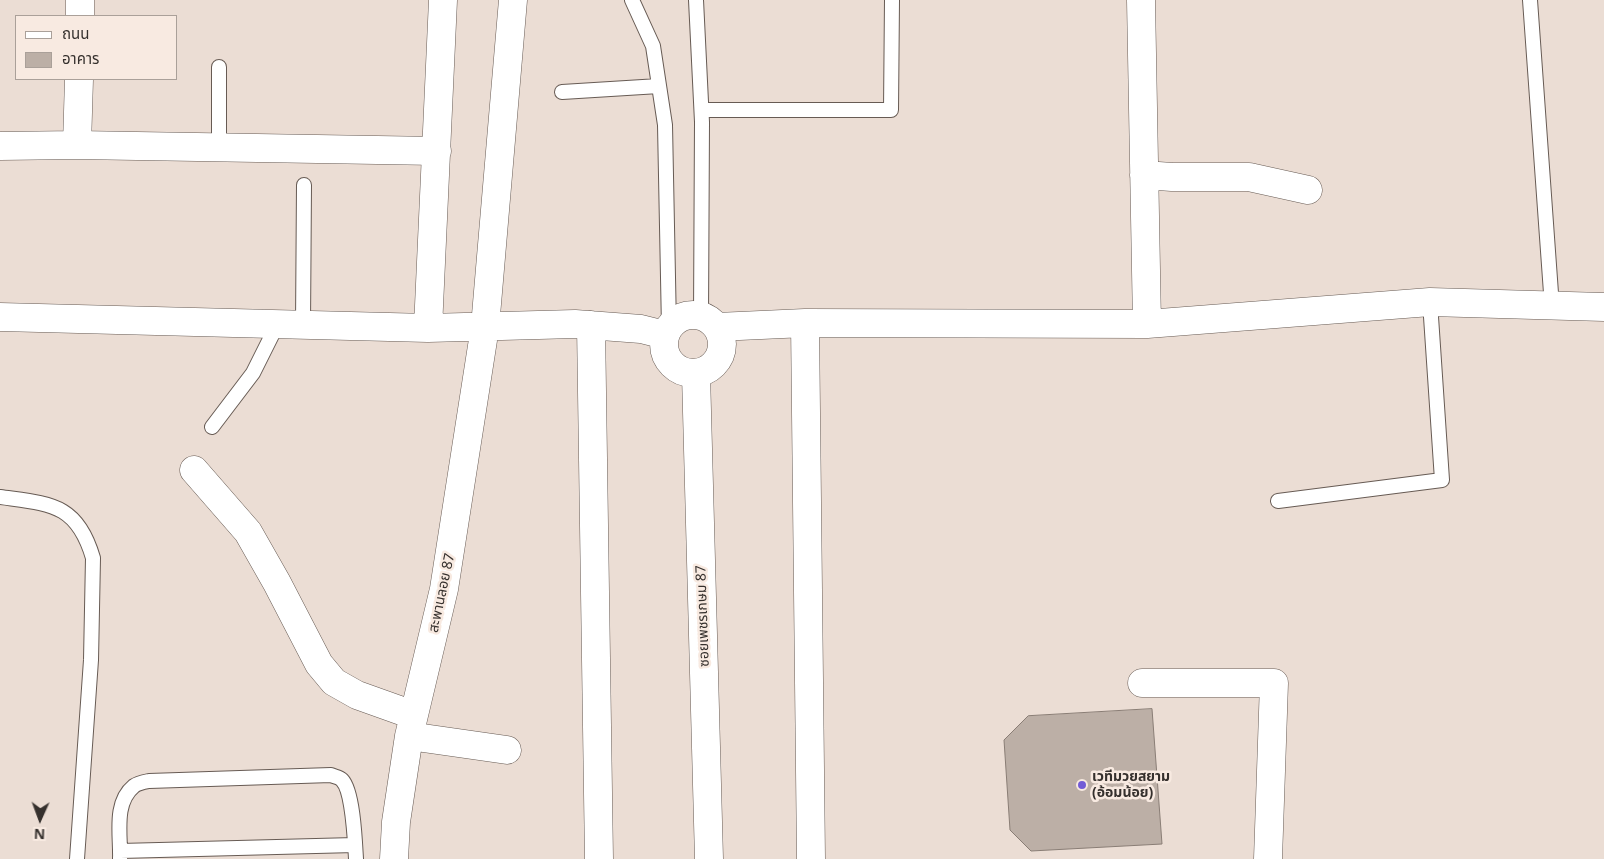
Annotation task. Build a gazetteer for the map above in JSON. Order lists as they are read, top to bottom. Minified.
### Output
{"streets":{"street":["สะพานลอย 87","ซอยเพชรเกษม 87"]},"places":["เวทีมวยสยาม (อ้อมน้อย)"],"legend":["ถนน","อาคาร"],"north":"bottom"}
